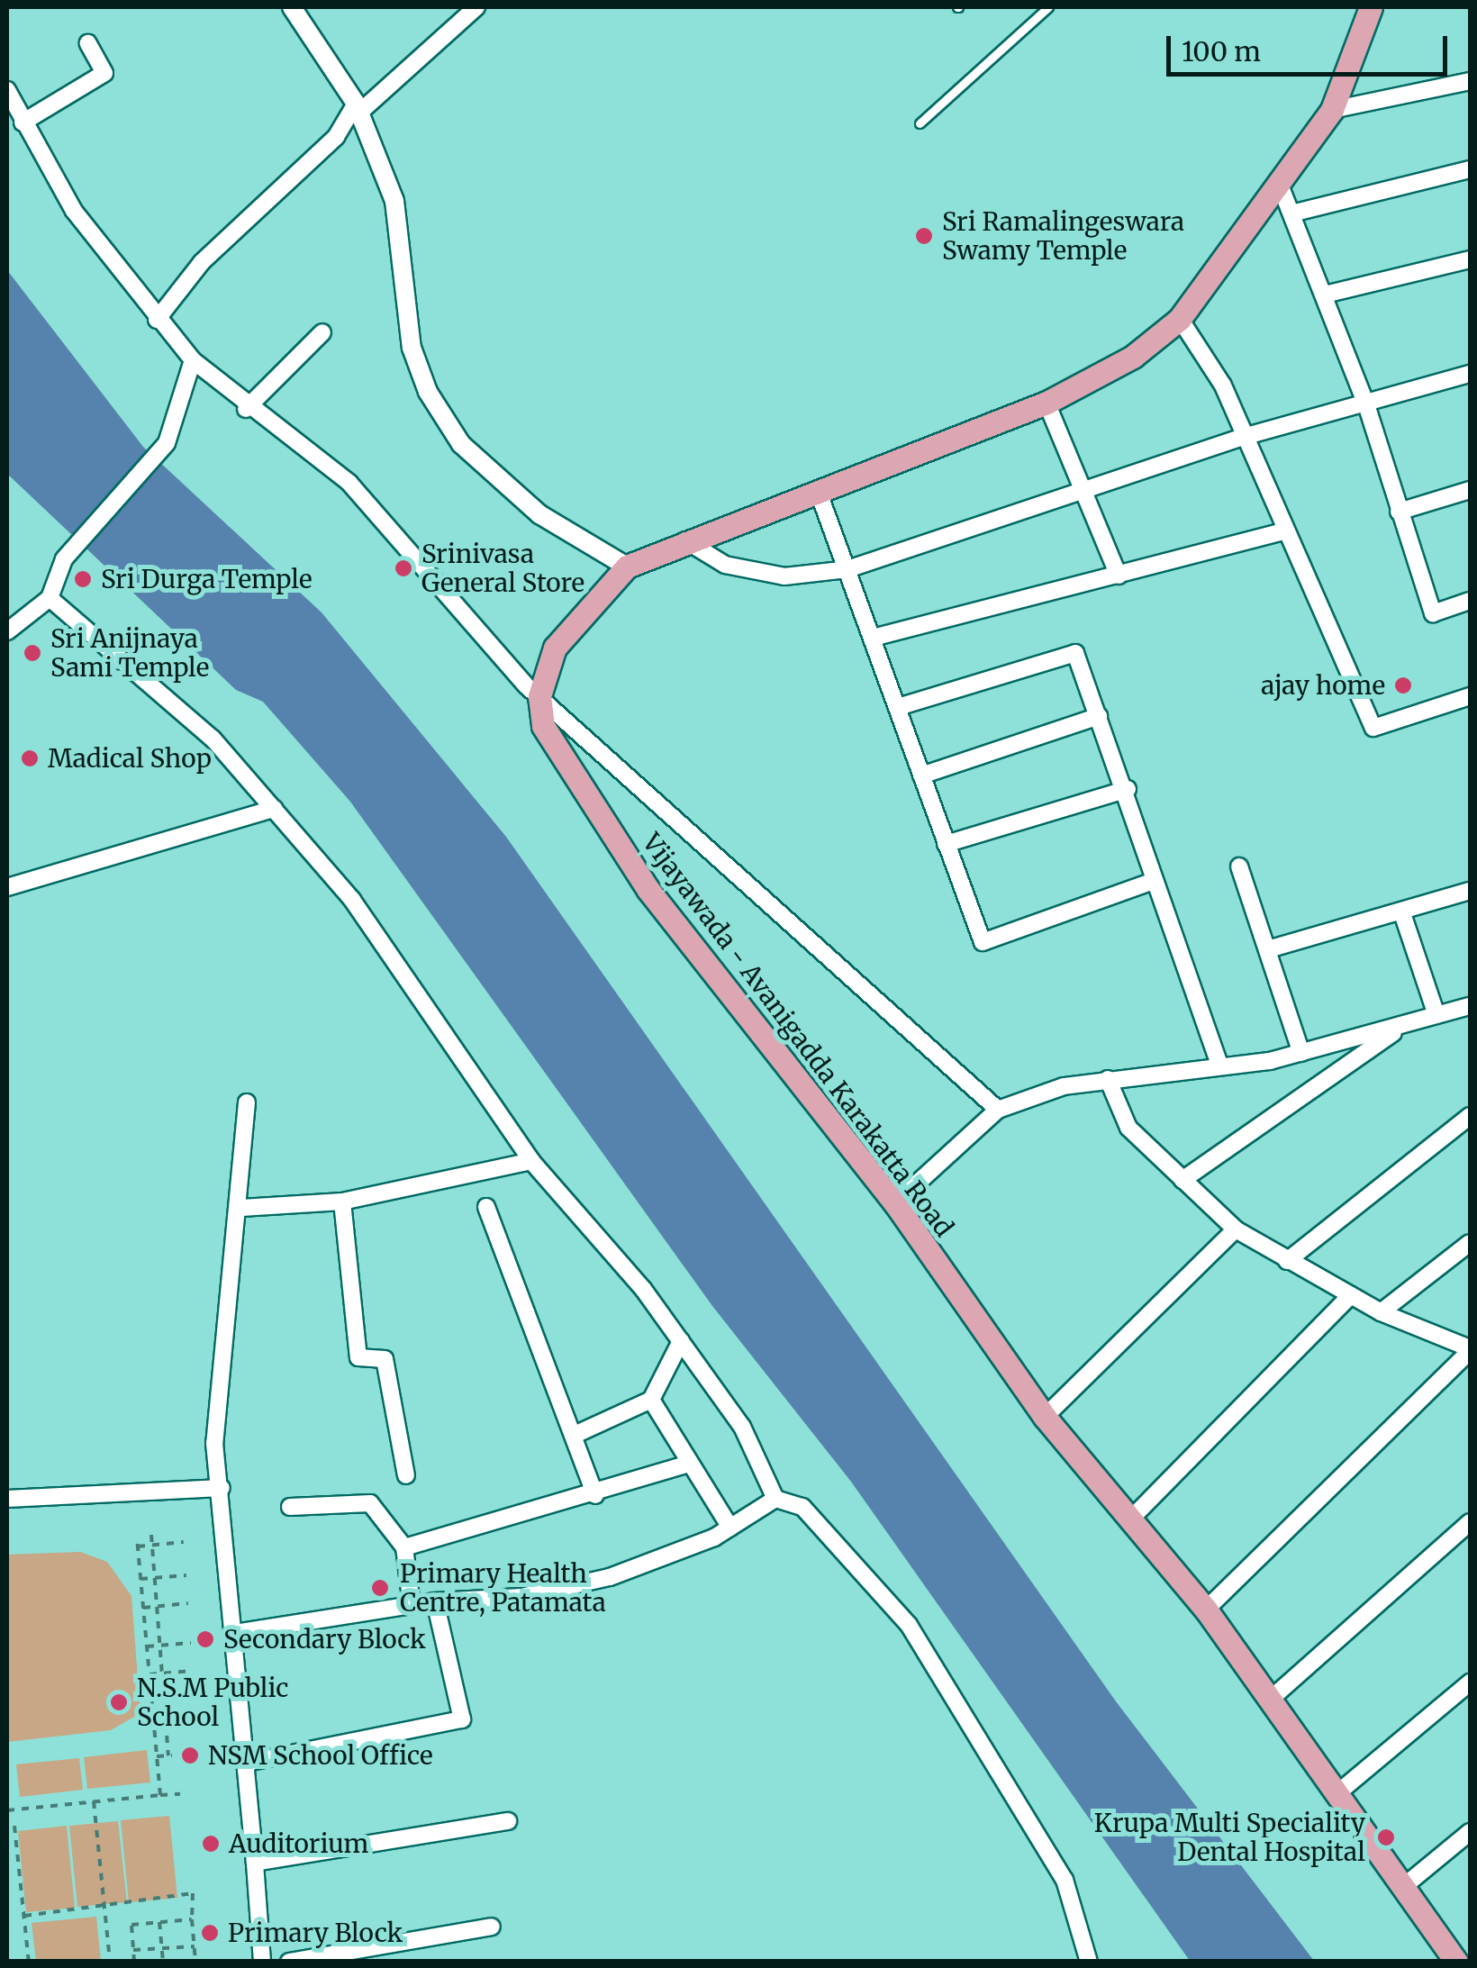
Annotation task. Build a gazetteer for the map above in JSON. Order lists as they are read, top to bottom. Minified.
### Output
{"streets":{"main road":["Vijayawada - Avanigadda Karakatta Road"]},"places":["Sri Ramalingeswara Swamy Temple","Srinivasa General Store","Sri Durga Temple","Sri Anijnaya Sami Temple","ajay home","Madical Shop","Primary Health Centre, Patamata","Secondary Block","N.S.M Public School","NSM School Office","Krupa Multi Speciality Dental Hospital","Auditorium","Primary Block"],"scale_bar":"100 m"}
